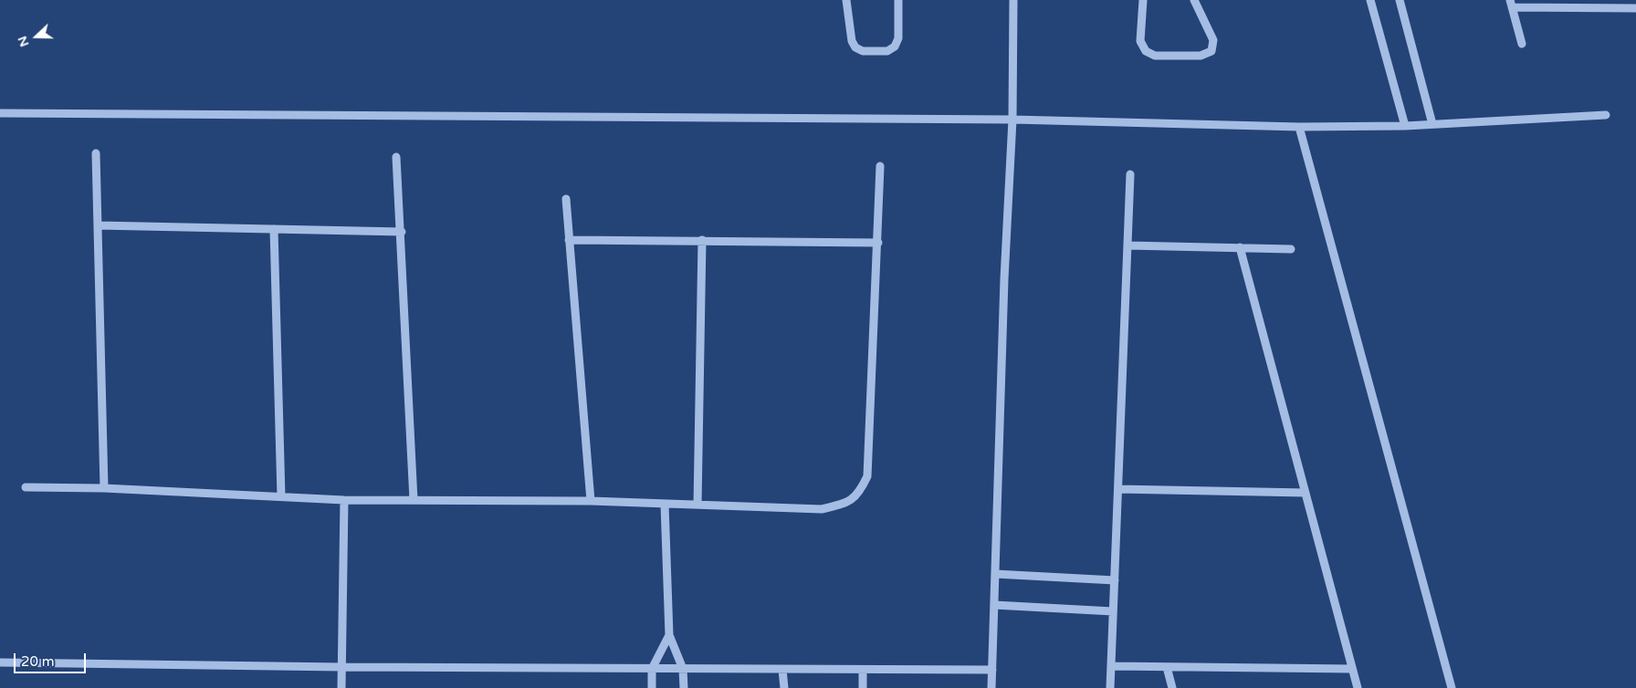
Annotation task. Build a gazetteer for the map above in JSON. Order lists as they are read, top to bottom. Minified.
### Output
{"scale_bar":"20 m","north":"left"}
